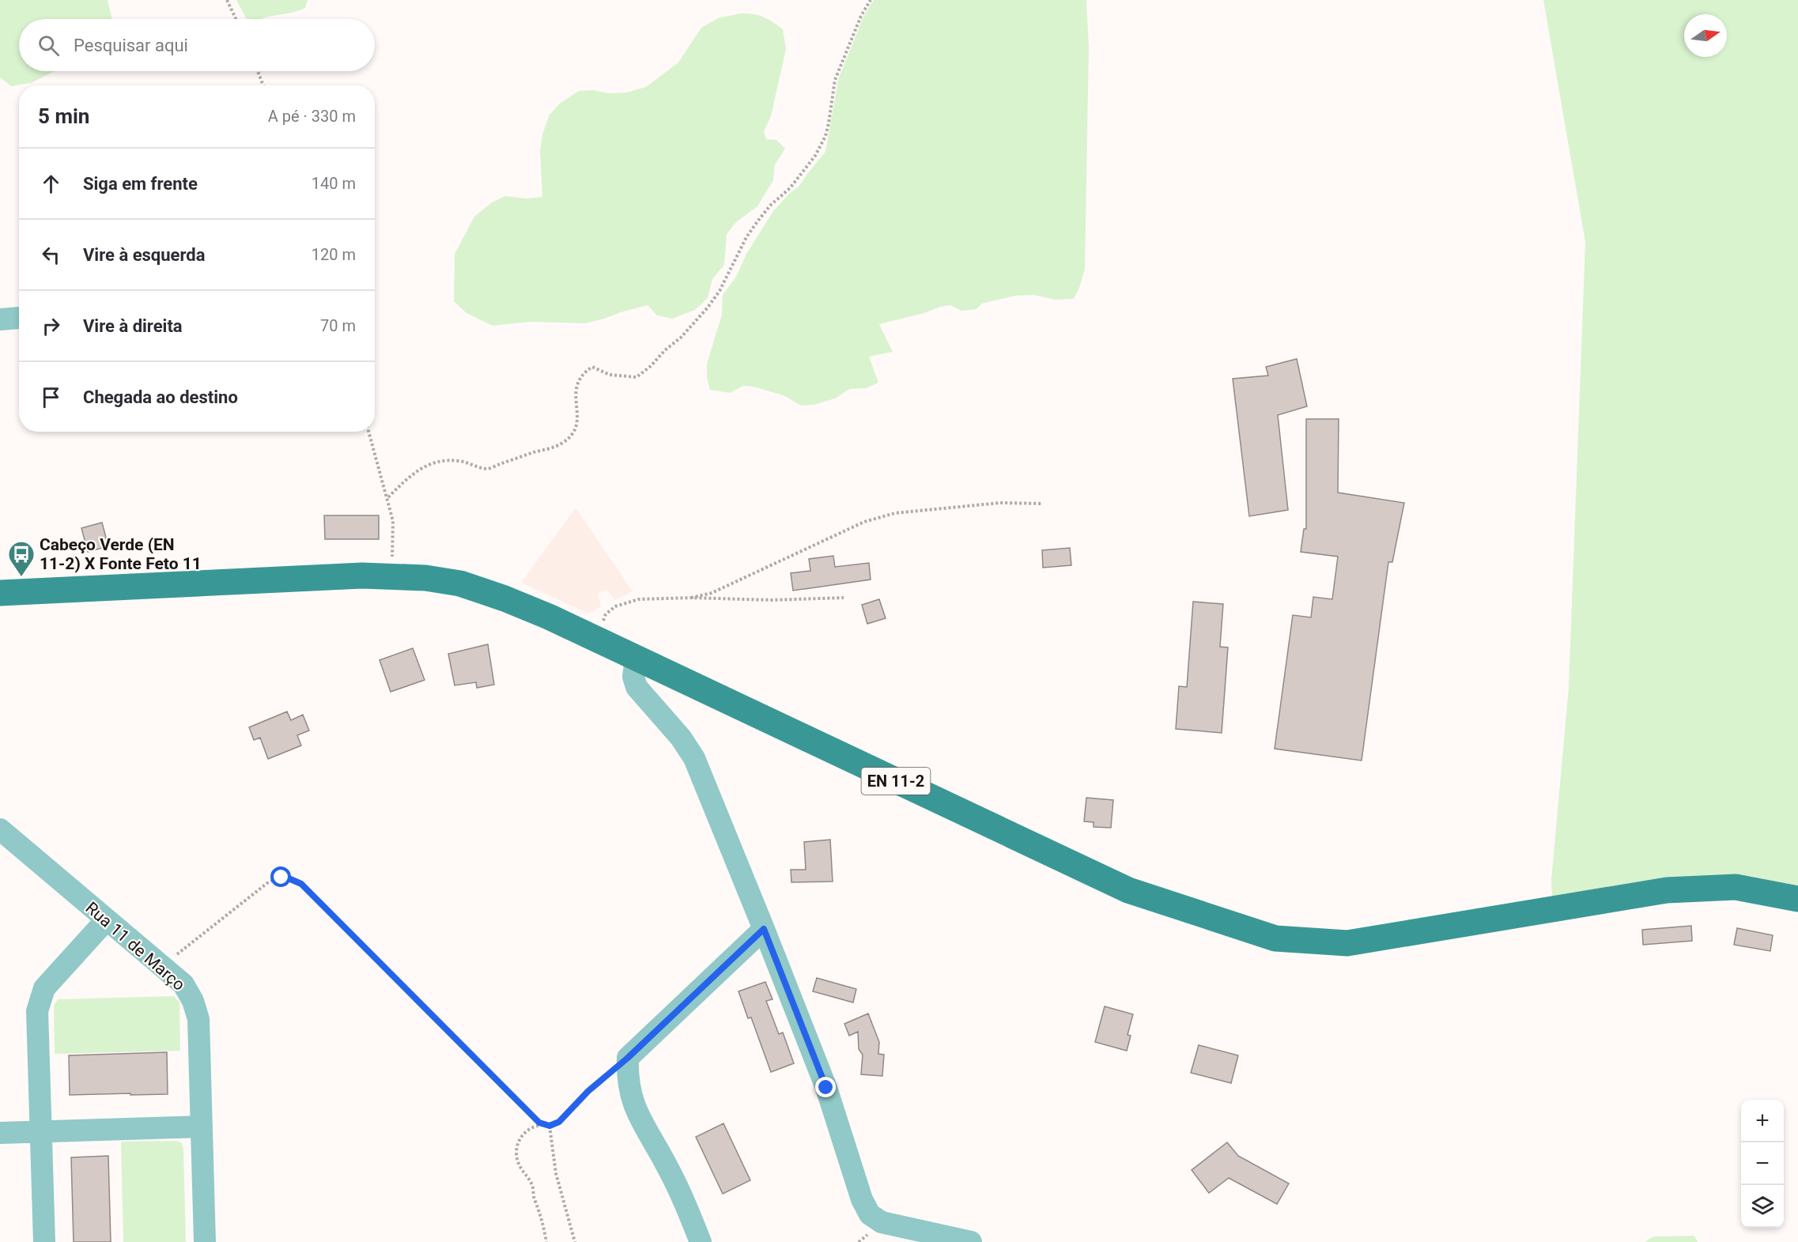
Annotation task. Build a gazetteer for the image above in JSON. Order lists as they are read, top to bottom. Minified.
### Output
{"streets":{"main road":["EN 11-2"],"street":["Rua 11 de Março"]},"places":{"bus stop":["Cabeço Verde (EN 11-2) X Fonte Feto 11"]},"north":"right","page":{"search":"Pesquisar aqui","heading":["5 min","A pé · 330 m"],"list":[["Siga em frente","140 m"],["Vire à esquerda","120 m"],["Vire à direita","70 m"],"Chegada ao destino"],"map_buttons":["+","−"]}}
